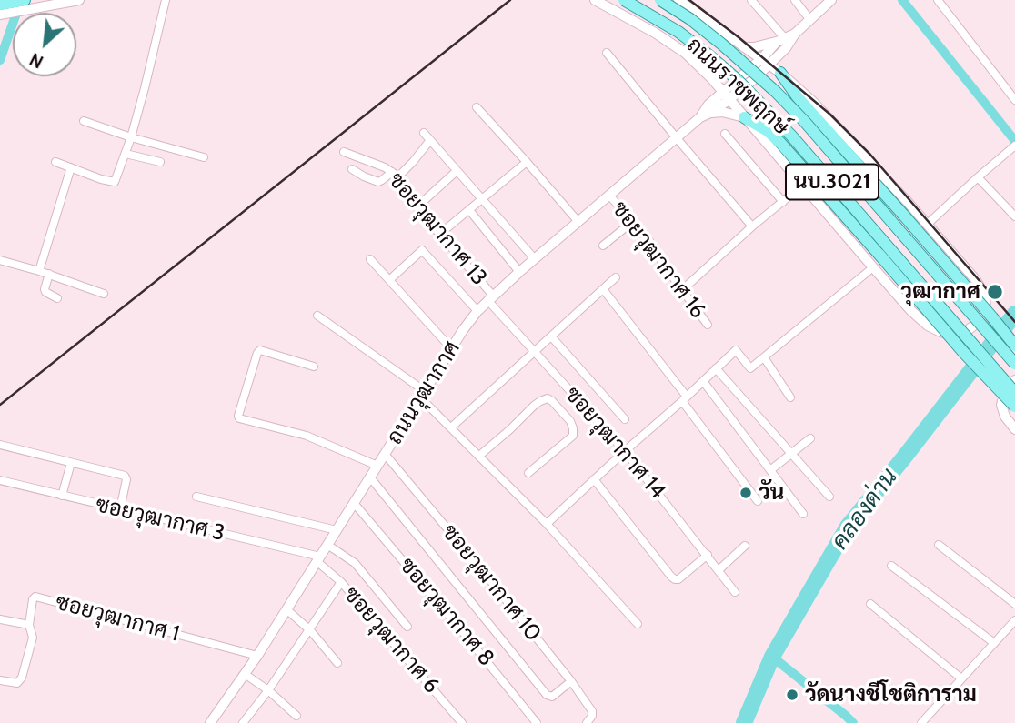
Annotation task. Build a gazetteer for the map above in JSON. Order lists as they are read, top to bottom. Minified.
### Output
{"streets":{"main road":["ถนนราชพฤกษ์","นบ.3021","ถนนวุฒากาศ"],"street":["ซอยวุฒากาศ 13","ซอยวุฒากาศ 16","ซอยวุฒากาศ 14","ซอยวุฒากาศ 3","ซอยวุฒากาศ 10","ซอยวุฒากาศ 8","ซอยวุฒากาศ 1","ซอยวุฒากาศ 6"]},"crossings":[["ถนนราชพฤกษ์","ถนนวุฒากาศ"],["ซอยวุฒากาศ 13","ถนนวุฒากาศ"],["ซอยวุฒากาศ 13","ซอยวุฒากาศ 14"],["ซอยวุฒากาศ 16","ถนนวุฒากาศ"],["ถนนวุฒากาศ","ซอยวุฒากาศ 14"],["ถนนวุฒากาศ","ซอยวุฒากาศ 3"],["ถนนวุฒากาศ","ซอยวุฒากาศ 10"],["ถนนวุฒากาศ","ซอยวุฒากาศ 8"],["ถนนวุฒากาศ","ซอยวุฒากาศ 1"],["ถนนวุฒากาศ","ซอยวุฒากาศ 6"],["ซอยวุฒากาศ 3","ซอยวุฒากาศ 6"]],"water":["คลองด่าน"],"places":["วุฒากาศ","วัน","วัดนางชีโชติการาม"],"north":"bottom left"}
